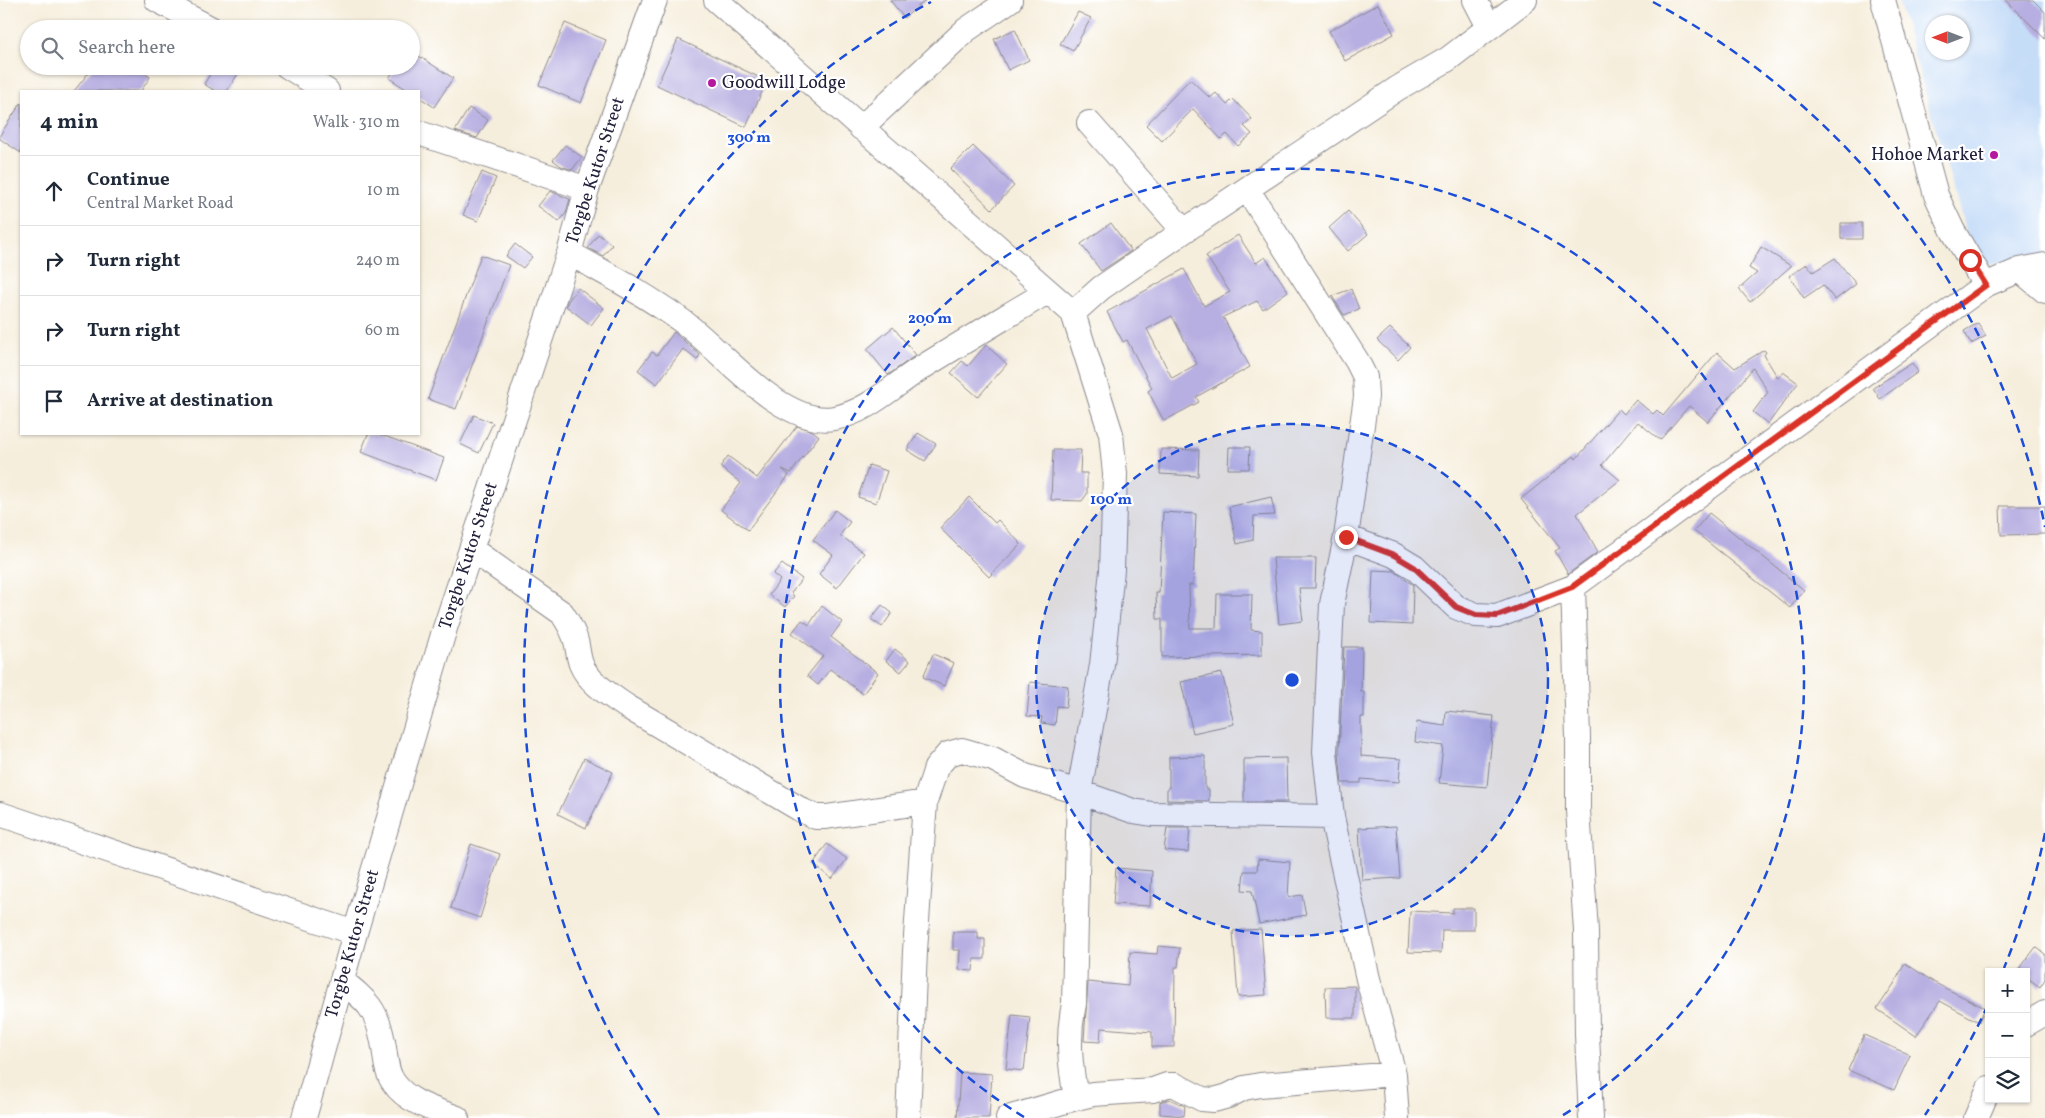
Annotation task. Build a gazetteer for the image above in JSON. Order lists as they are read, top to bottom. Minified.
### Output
{"streets":{"street":["Torgbe Kutor Street"]},"places":["Goodwill Lodge","Hohoe Market"],"north":"left","page":{"search":"Search here","heading":["4 min","Walk · 310 m"],"list":[["Continue","Central Market Road","10 m"],["Turn right","240 m"],["Turn right","60 m"],"Arrive at destination"],"map_buttons":["+","−"]},"rings":["300 m","200 m","100 m"]}
